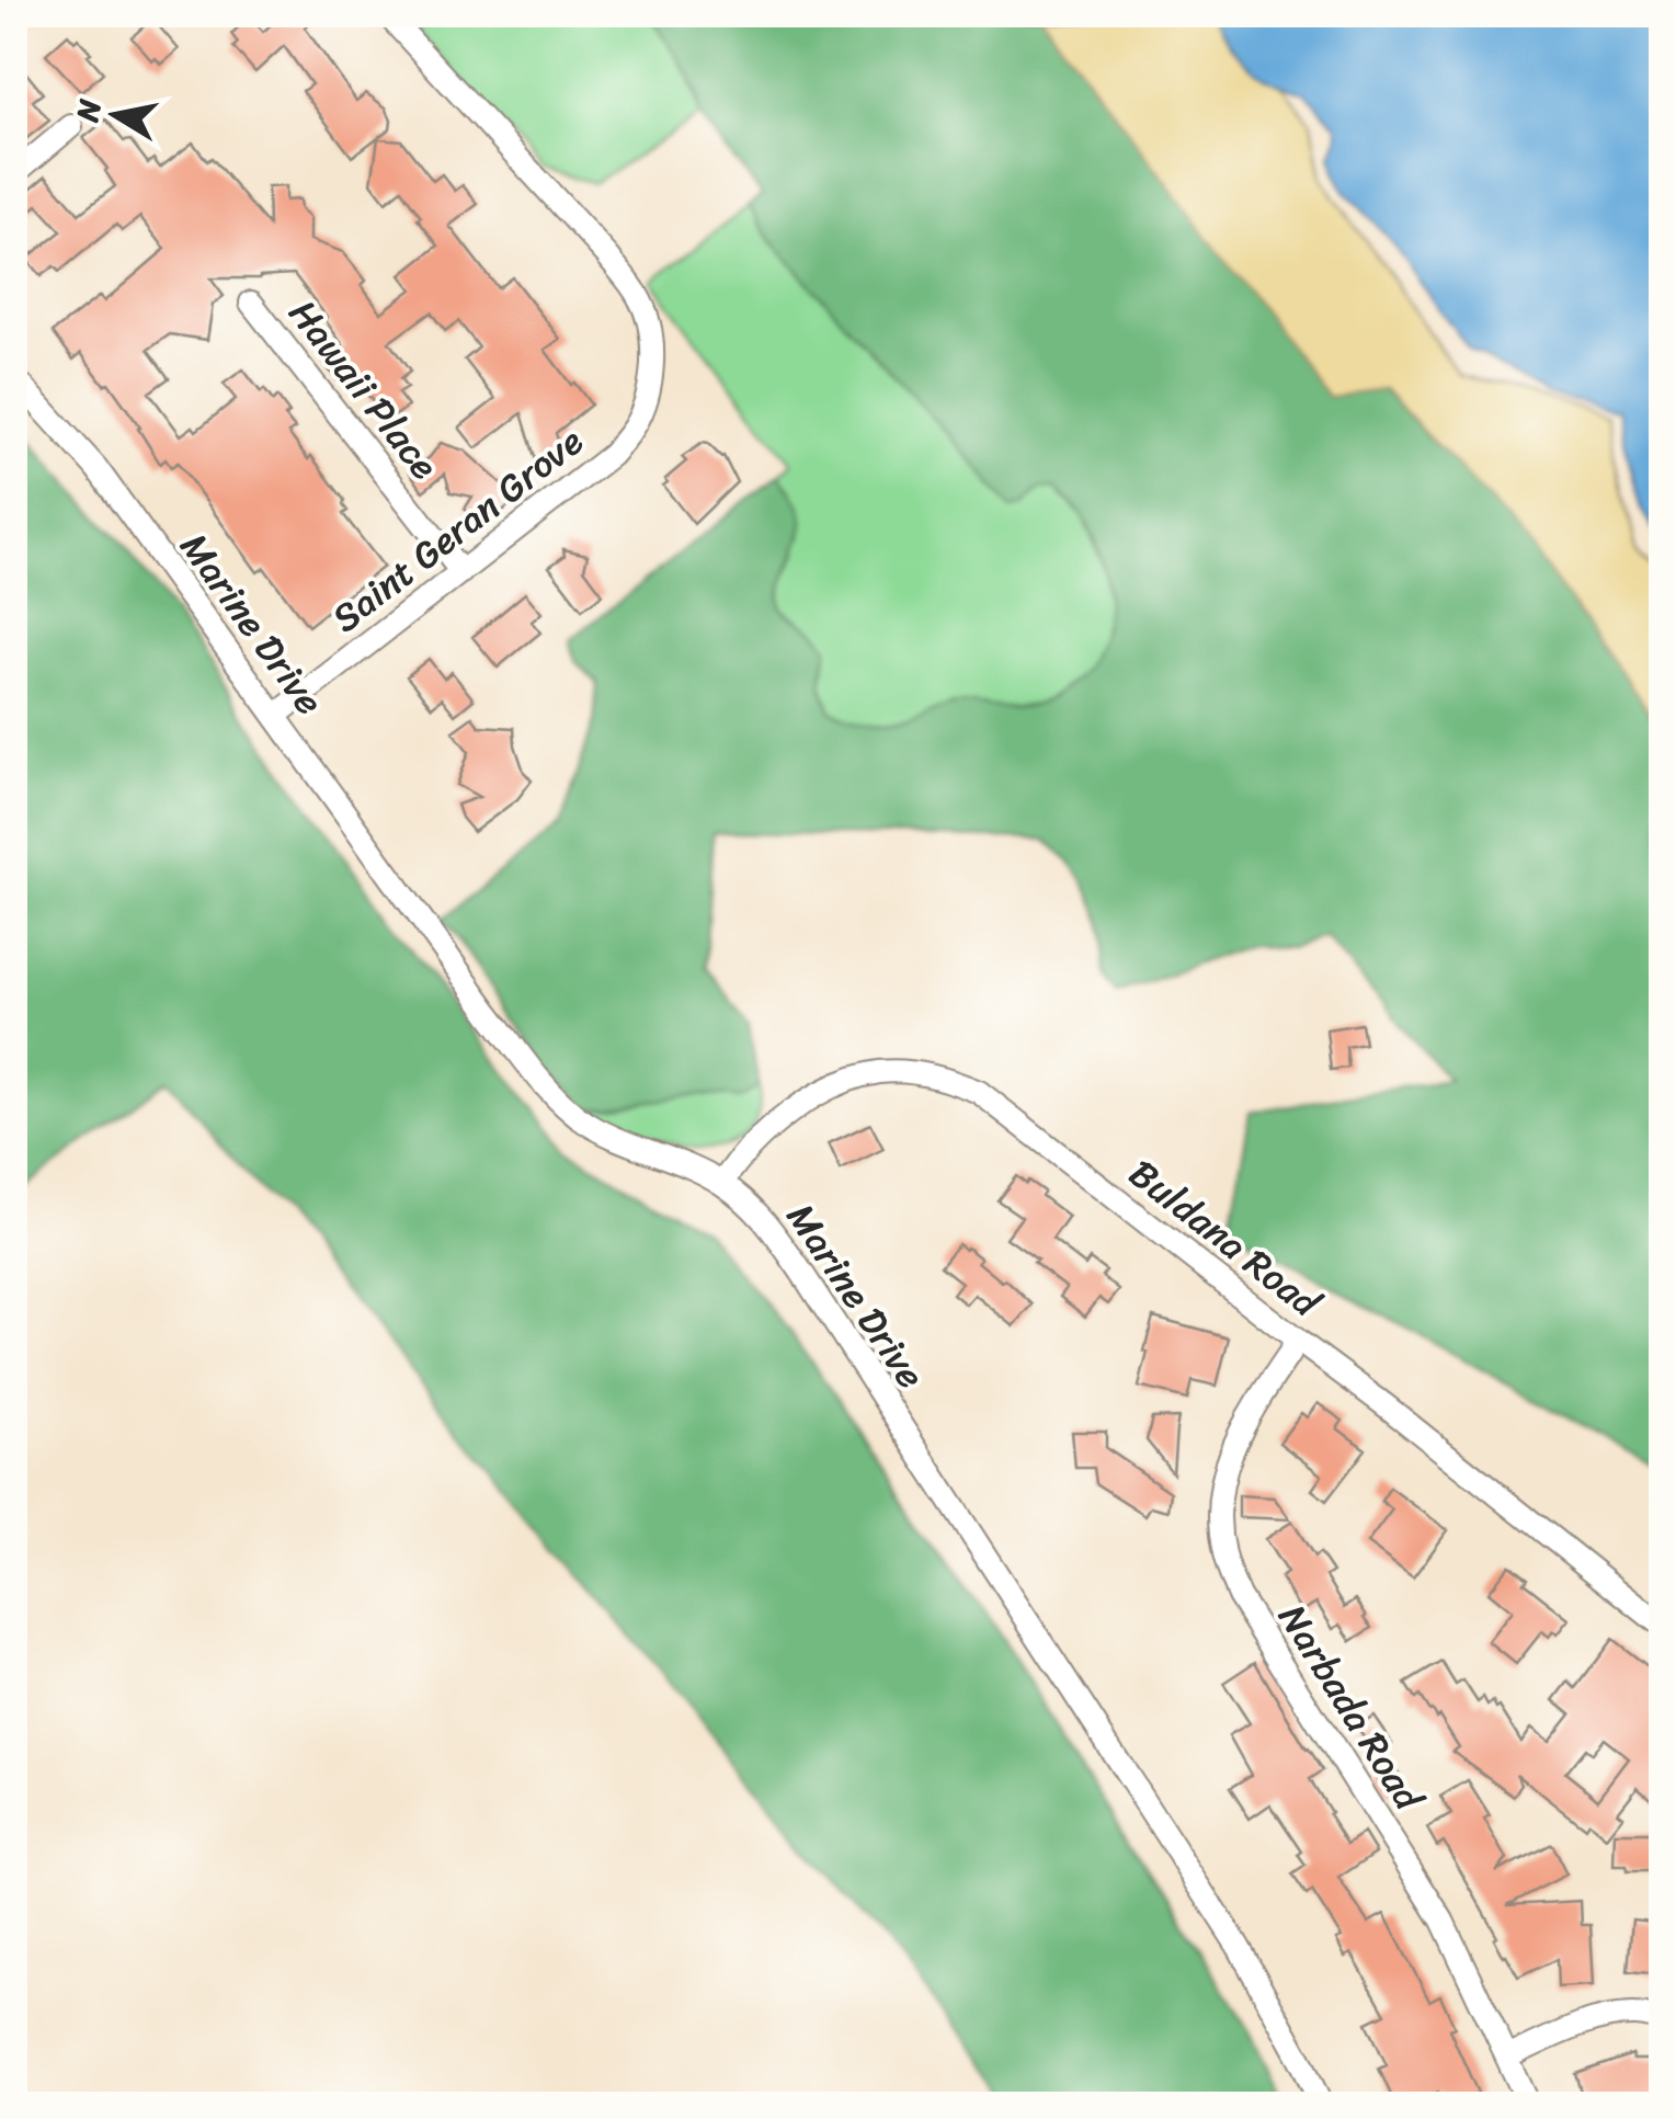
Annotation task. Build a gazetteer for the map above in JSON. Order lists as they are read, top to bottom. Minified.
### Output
{"streets":{"street":["Hawaii Place","Saint Geran Grove","Marine Drive","Buldana Road","Narbada Road"]},"crossings":[["Hawaii Place","Saint Geran Grove"],["Saint Geran Grove","Marine Drive"],["Marine Drive","Buldana Road"],["Buldana Road","Narbada Road"]],"north":"left"}
